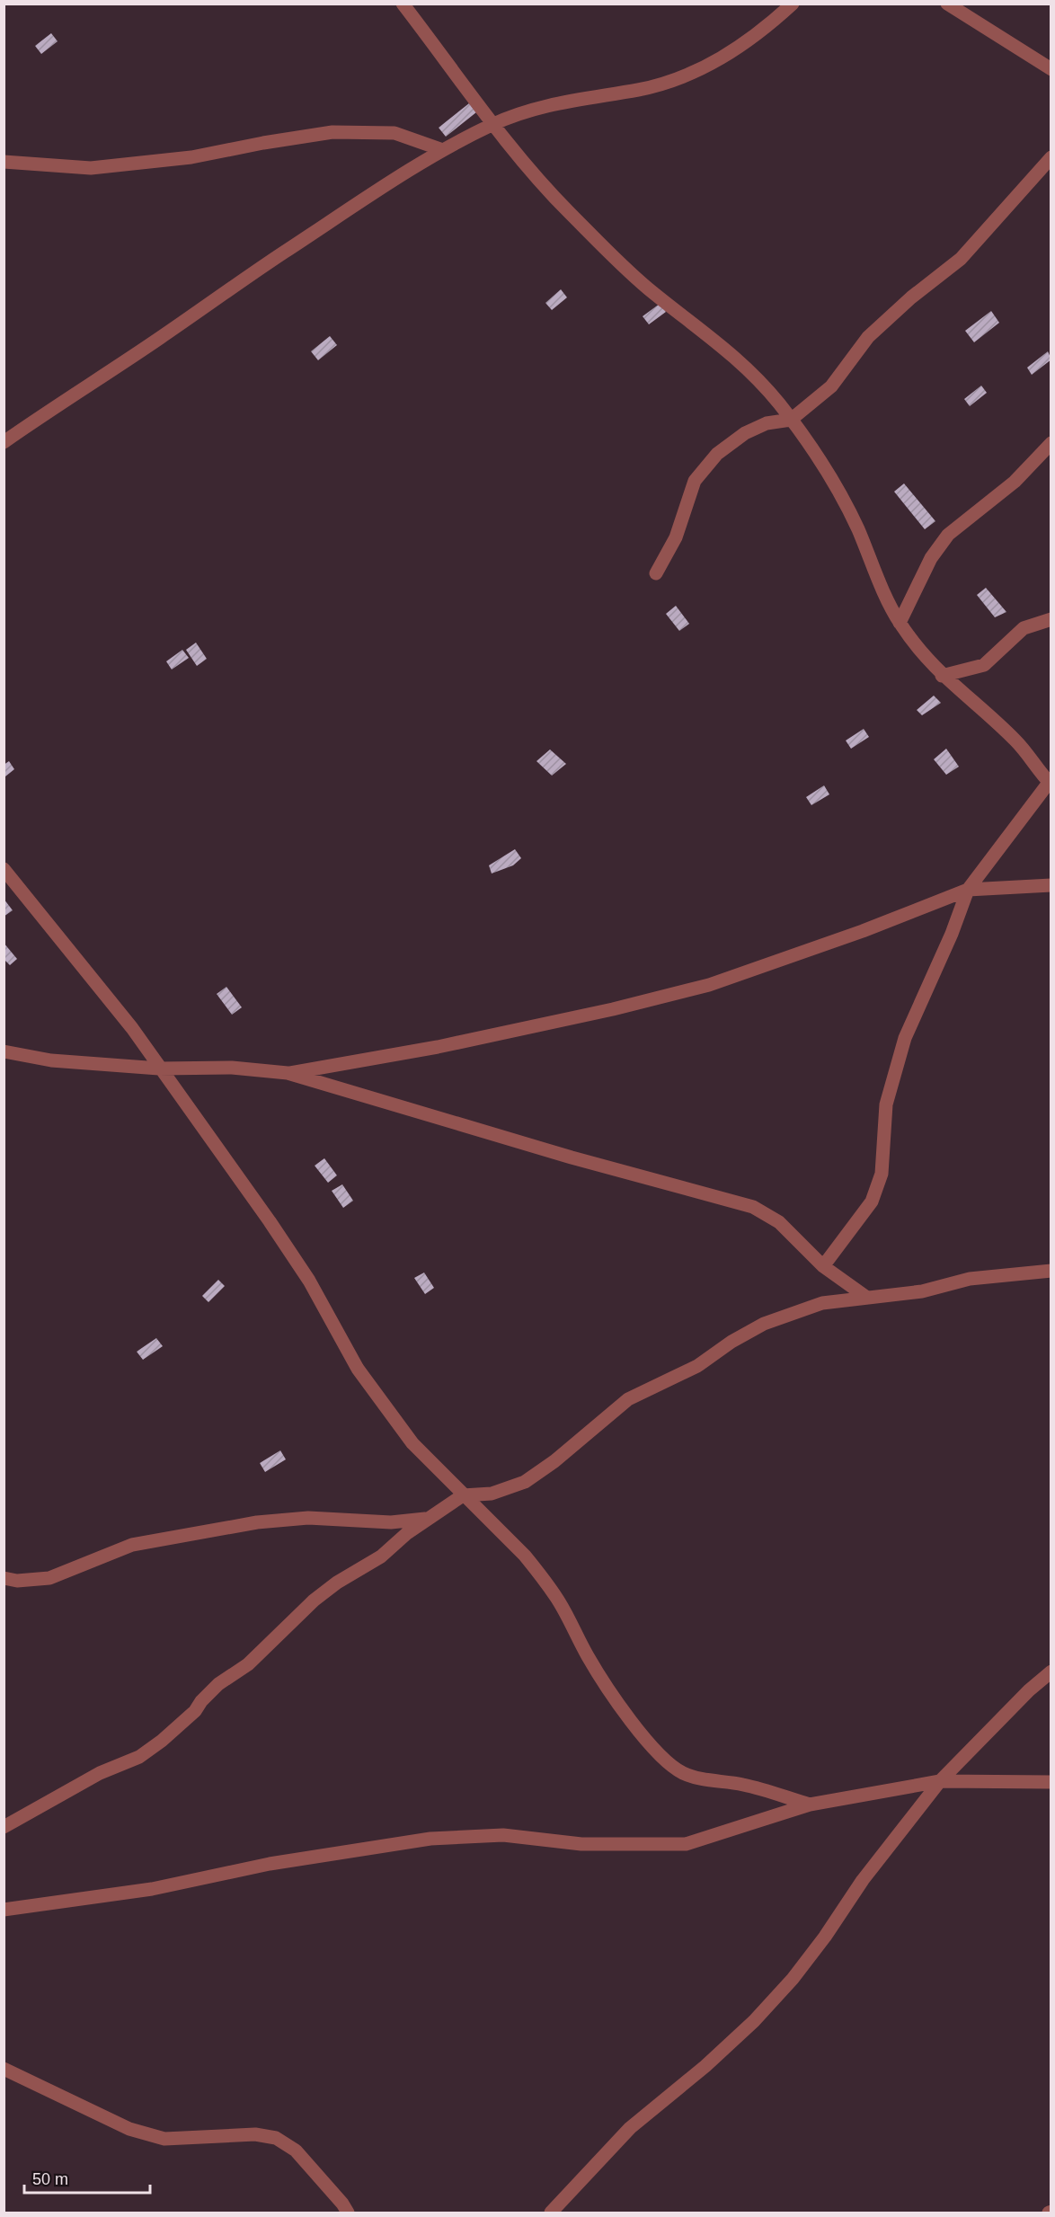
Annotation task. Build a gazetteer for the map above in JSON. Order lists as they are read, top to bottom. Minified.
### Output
{"scale_bar":"50 m"}
